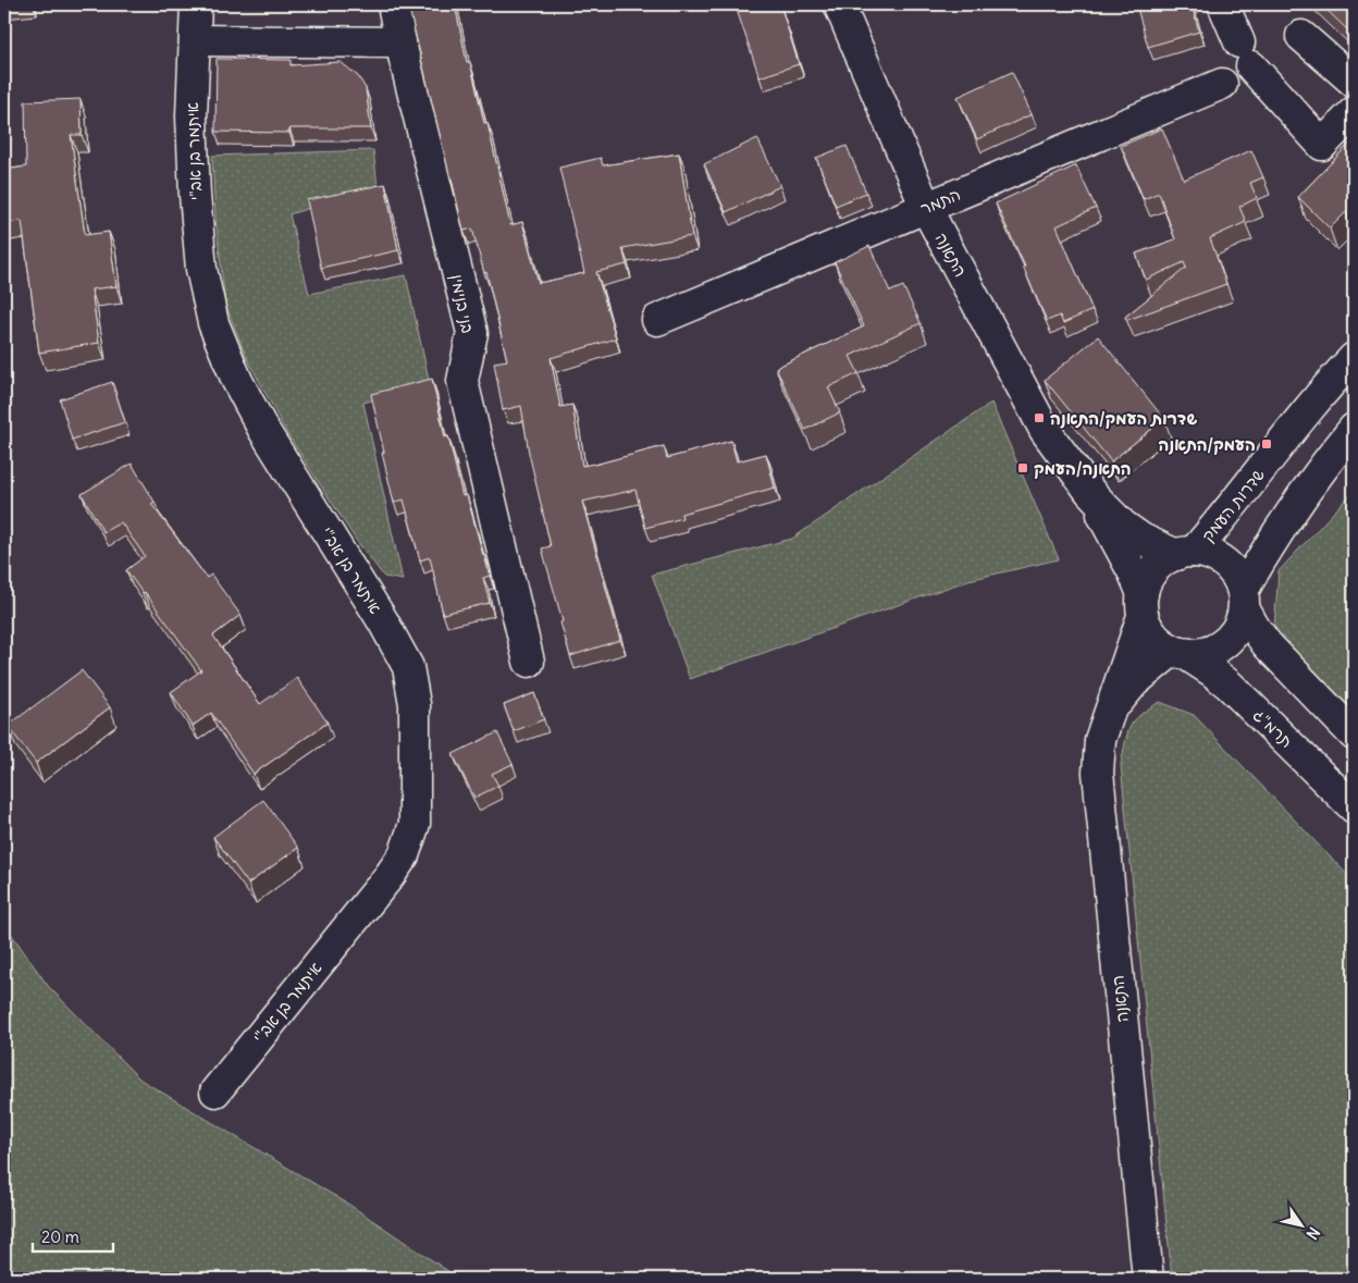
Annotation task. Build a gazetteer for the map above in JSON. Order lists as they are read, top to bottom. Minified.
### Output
{"streets":{"street":["איתמר בן אב\"י","התמר","התאנה","בני בנימין","שדרות העמק","תרמ\"ג"]},"crossings":[["התמר","התאנה"],["התאנה","שדרות העמק"],["התאנה","תרמ\"ג"],["שדרות העמק","תרמ\"ג"]],"places":{"transit":["שדרות העמק/התאנה","העמק/התאנה","התאנה/העמק"]},"scale_bar":"20 m","north":"bottom right"}
